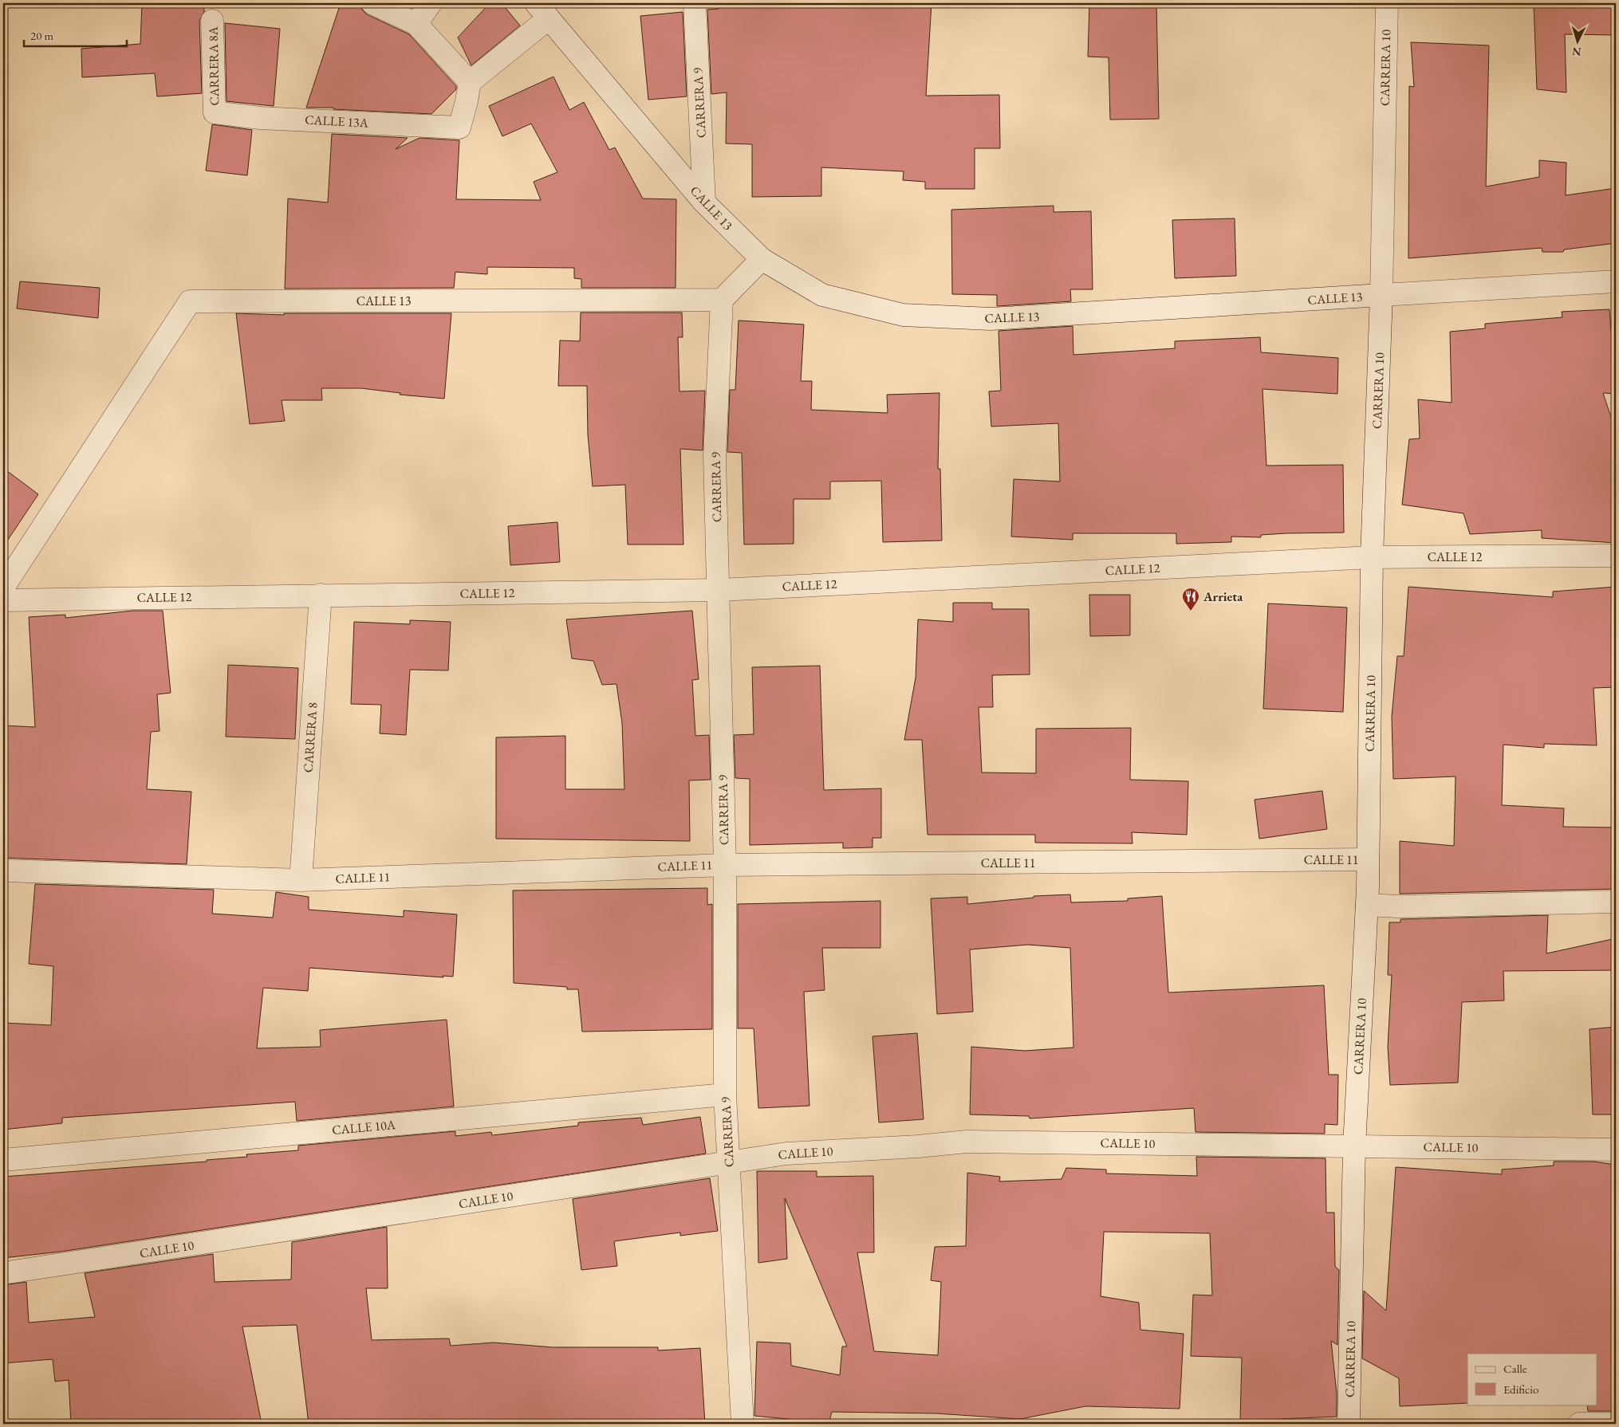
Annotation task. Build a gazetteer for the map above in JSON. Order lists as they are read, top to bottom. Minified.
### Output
{"streets":{"street":["CARRERA 8A","CARRERA 10","CARRERA 9","CALLE 13A","CALLE 13","CALLE 12","CARRERA 8","CALLE 11","CALLE 10A","CALLE 10"]},"crossings":[["CARRERA 8A","CALLE 13A"],["CARRERA 10","CALLE 13"],["CARRERA 10","CALLE 12"],["CARRERA 10","CALLE 11"],["CARRERA 10","CALLE 10"],["CARRERA 9","CALLE 13"],["CARRERA 9","CALLE 12"],["CARRERA 9","CALLE 11"],["CARRERA 9","CALLE 10A"],["CARRERA 9","CALLE 10"],["CALLE 12","CARRERA 8"],["CARRERA 8","CALLE 11"]],"places":{"restaurant":["Arrieta"]},"legend":["Calle","Edificio"],"scale_bar":"20 m","north":"bottom"}
